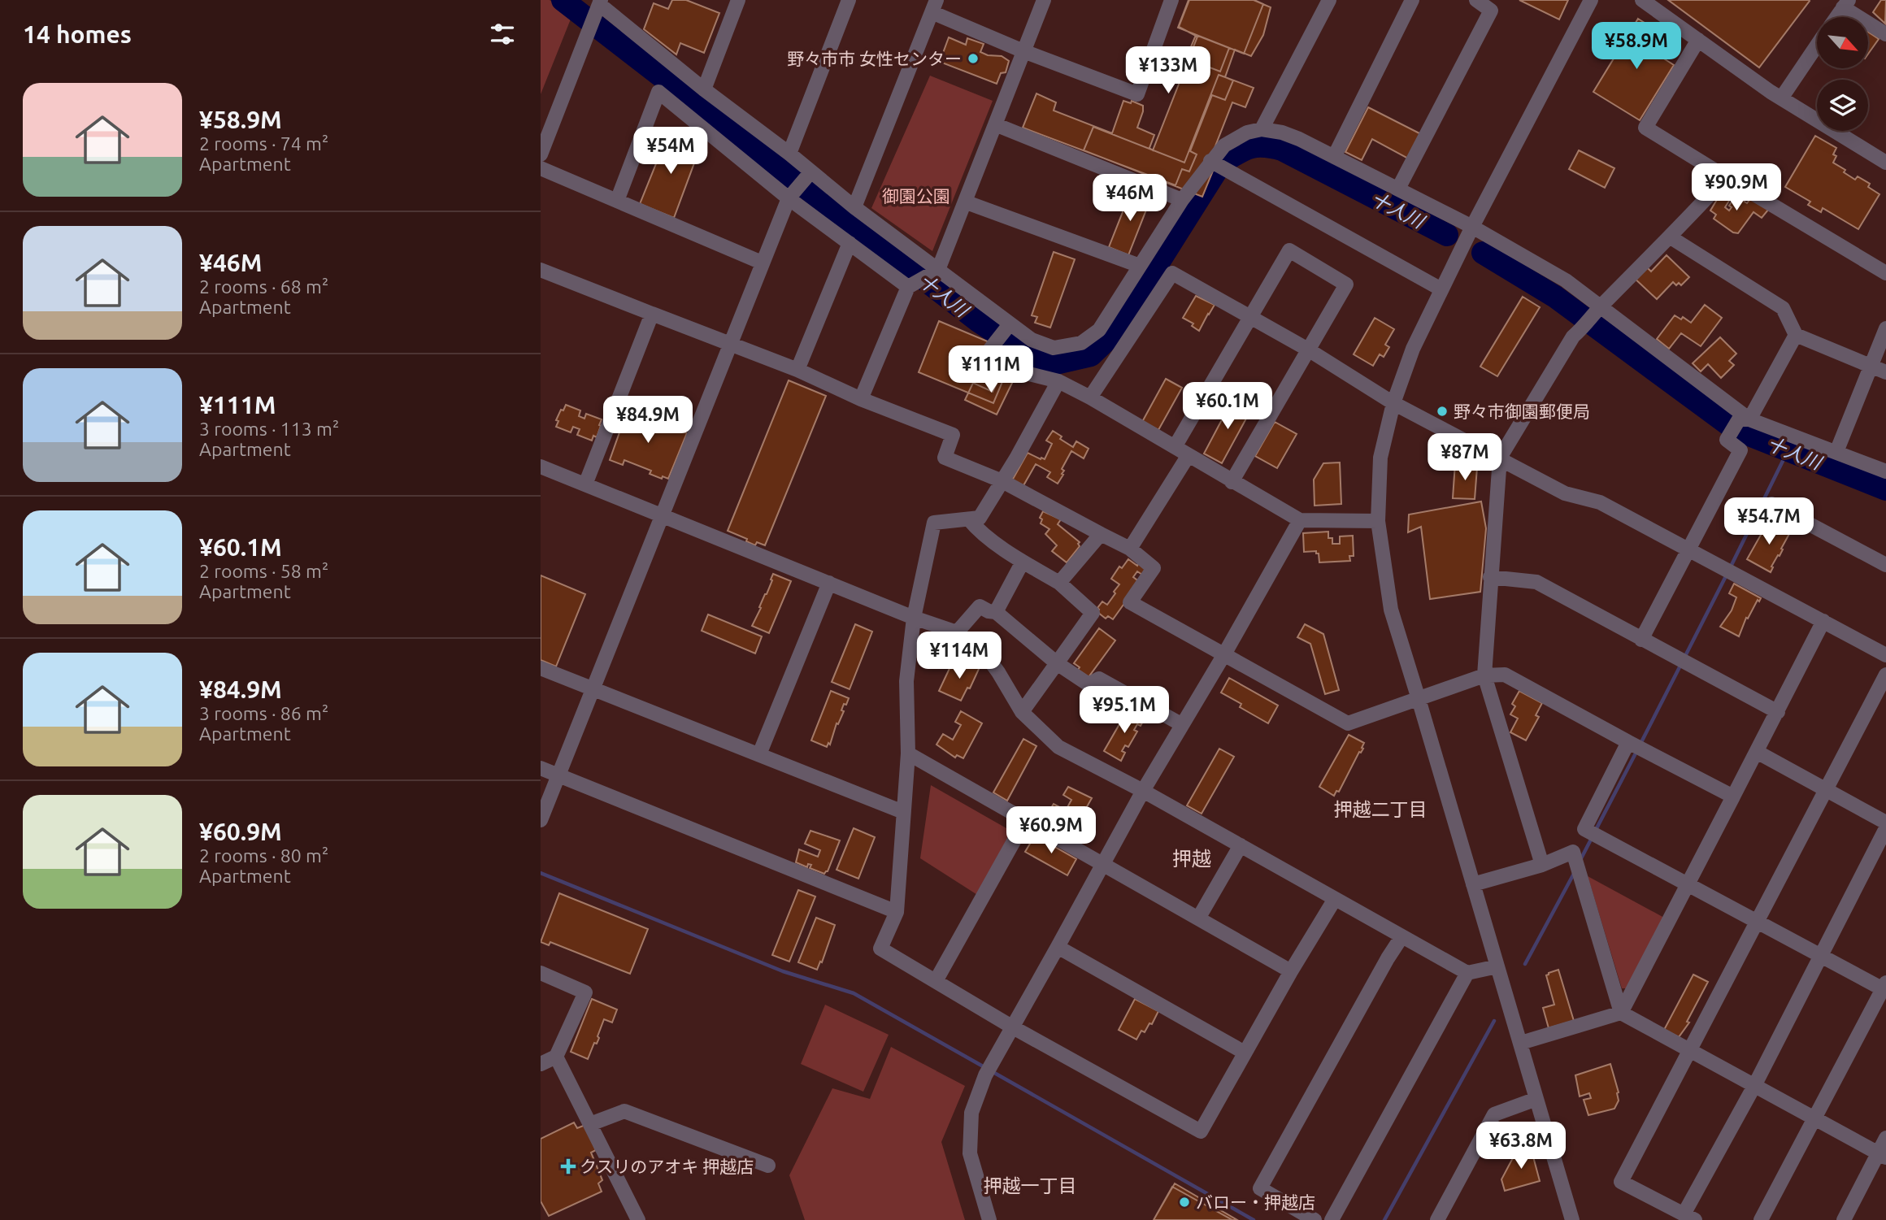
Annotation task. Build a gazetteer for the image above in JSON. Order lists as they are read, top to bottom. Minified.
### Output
{"districts":["押越二丁目","押越","押越一丁目"],"water":["十人川"],"parks":["御園公園"],"places":{"other":["野々市市 女性センター","野々市御園郵便局","バロー・押越店"],"health":["クスリのアオキ 押越店"]},"north":"bottom right","page":{"heading":"14 homes","price":["¥58.9M","¥133M","¥54M","¥90.9M","¥46M","¥111M","¥60.1M","¥84.9M","¥87M","¥54.7M","¥114M","¥95.1M","¥60.9M","¥63.8M"],"list":[{"name":"¥58.9M","note":"2 rooms · 74 m² · Apartment"},{"name":"¥46M","note":"2 rooms · 68 m² · Apartment"},{"name":"¥111M","note":"3 rooms · 113 m² · Apartment"},{"name":"¥60.1M","note":"2 rooms · 58 m² · Apartment"},{"name":"¥84.9M","note":"3 rooms · 86 m² · Apartment"},{"name":"¥60.9M","note":"2 rooms · 80 m² · Apartment"}]}}
